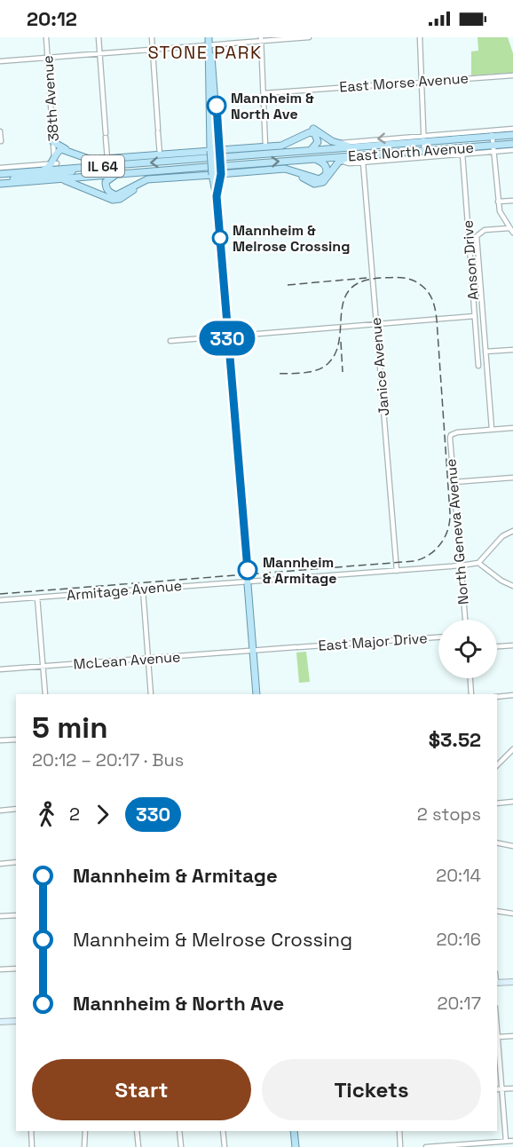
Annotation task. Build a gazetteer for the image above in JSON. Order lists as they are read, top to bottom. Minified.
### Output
{"streets":{"main road":["East North Avenue","IL 64"],"street":["East Morse Avenue","38th Avenue","Anson Drive","Janice Avenue","North Geneva Avenue","Armitage Avenue","East Major Drive","McLean Avenue"]},"crossings":[["East North Avenue","Anson Drive"],["East North Avenue","Janice Avenue"],["Janice Avenue","Armitage Avenue"],["North Geneva Avenue","Armitage Avenue"],["East Major Drive","McLean Avenue"]],"districts":["STONE PARK"],"places":["Mannheim & North Ave","Mannheim & Melrose Crossing","Mannheim & Armitage"],"lines":["bus line 330"],"page":{"status":"20:12","on_map":"330","heading":["5 min","20:12 – 20:17 · Bus","$3.52"],"legs":["2","330","2 stops"],"list":[{"name":"Mannheim & Armitage","value":"20:14"},{"name":"Mannheim & Melrose Crossing","value":"20:16"},{"name":"Mannheim & North Ave","value":"20:17"}],"buttons":["Start","Tickets"]}}
